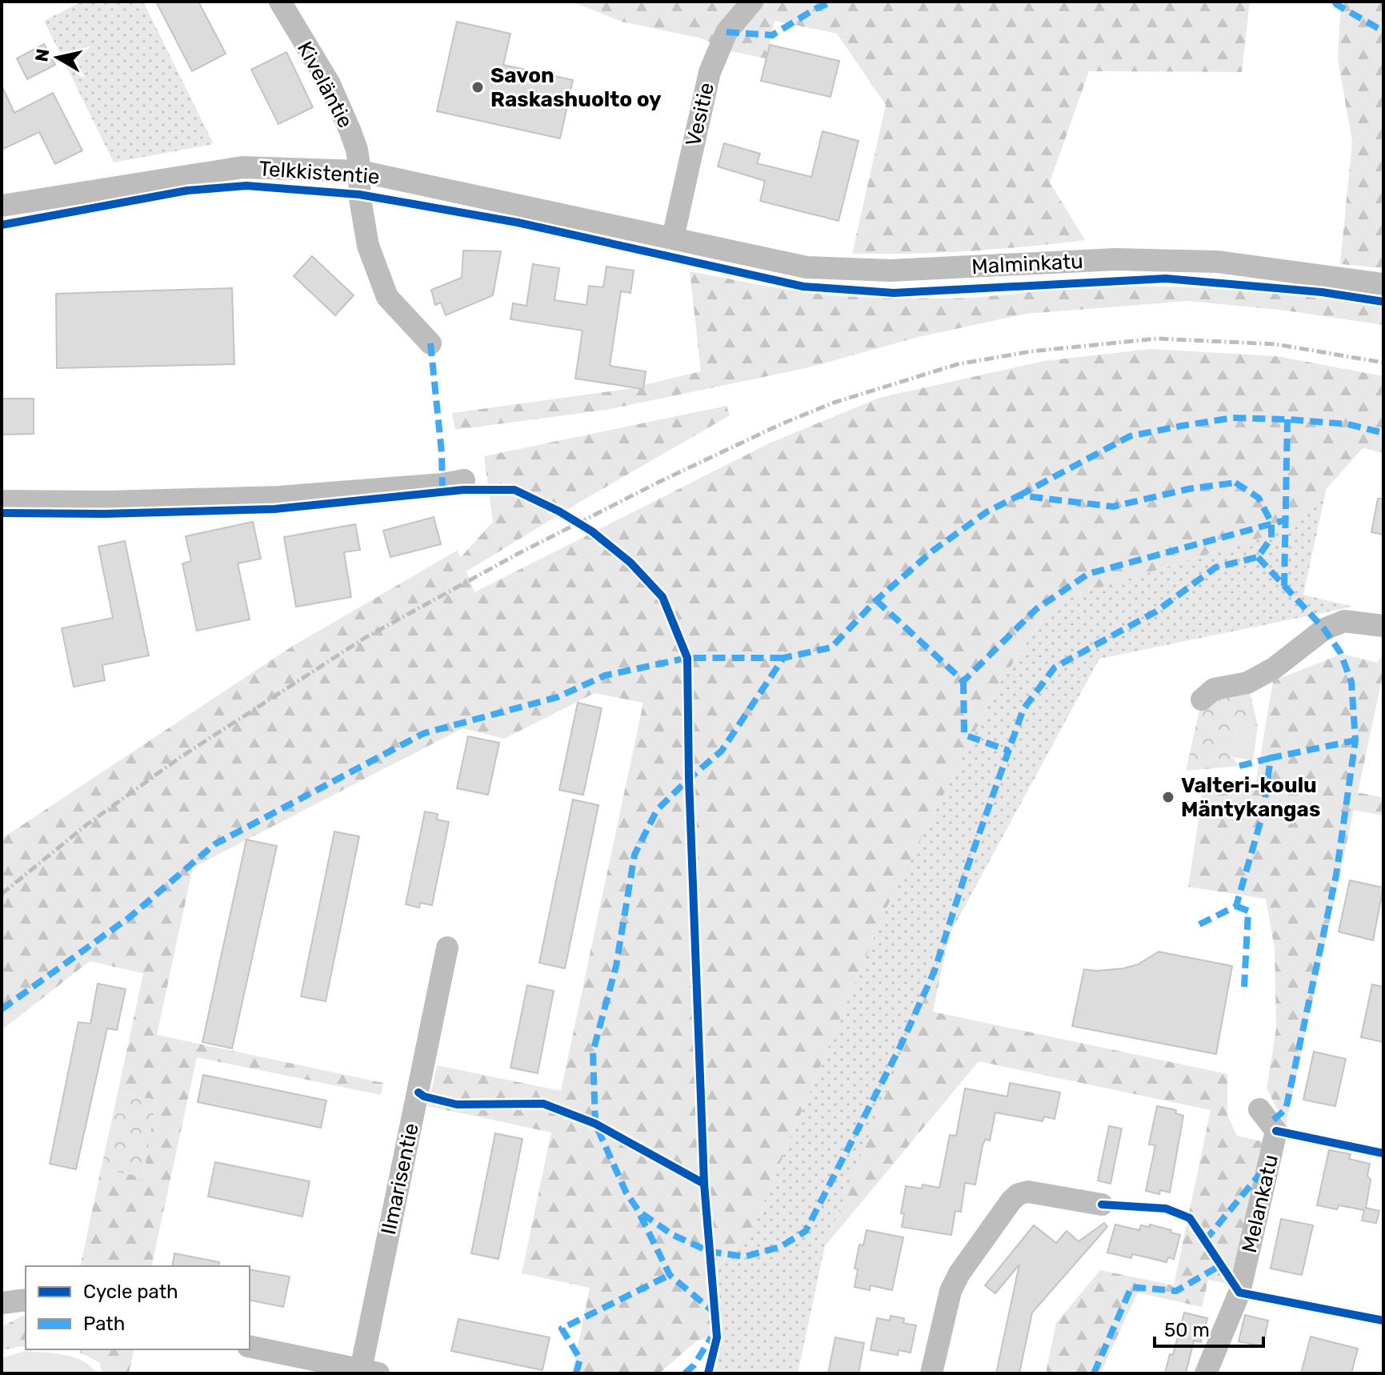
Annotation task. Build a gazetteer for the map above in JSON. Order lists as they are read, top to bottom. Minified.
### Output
{"streets":{"street":["Kiveläntie","Vesitie","Telkkistentie","Malminkatu","Ilmarisentie","Melankatu"]},"crossings":[["Kiveläntie","Telkkistentie"],["Vesitie","Telkkistentie"],["Vesitie","Malminkatu"],["Telkkistentie","Malminkatu"]],"places":["Savon Raskashuolto oy","Valteri-koulu Mäntykangas"],"legend":["Cycle path","Path"],"scale_bar":"50 m","north":"left"}
